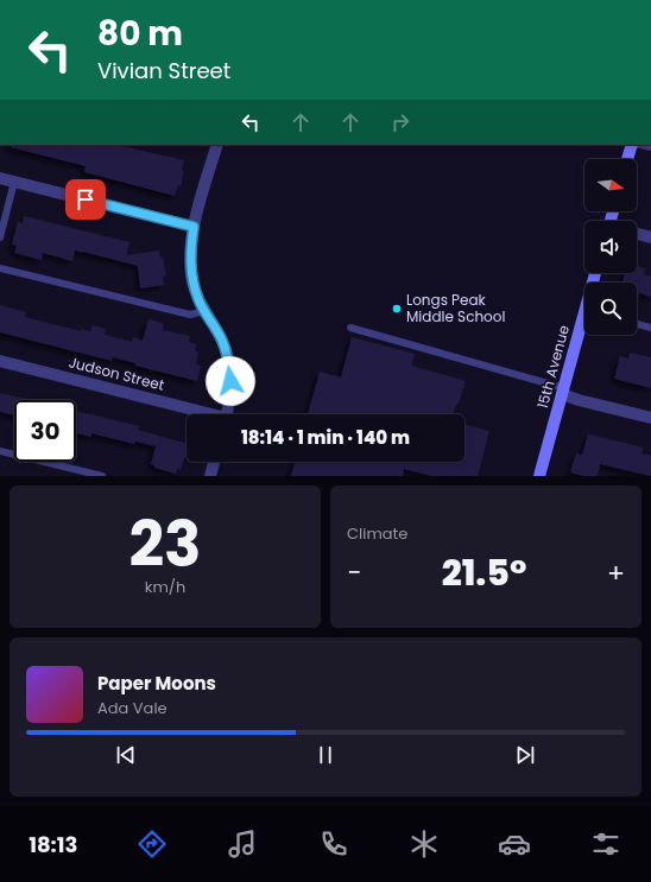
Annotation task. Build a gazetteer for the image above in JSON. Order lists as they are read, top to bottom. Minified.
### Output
{"streets":{"street":["15th Avenue","Judson Street"]},"places":["Longs Peak Middle School"],"north":"right","page":{"turn":["80 m","Vivian Street"],"limit":"30","trip":"18:14 · 1 min · 140 m","tile":[["23","km/h"],"Climate"],"heat":["−","21.5°","+"],"song":["Paper Moons","Ada Vale"],"tabs":"18:13"}}
